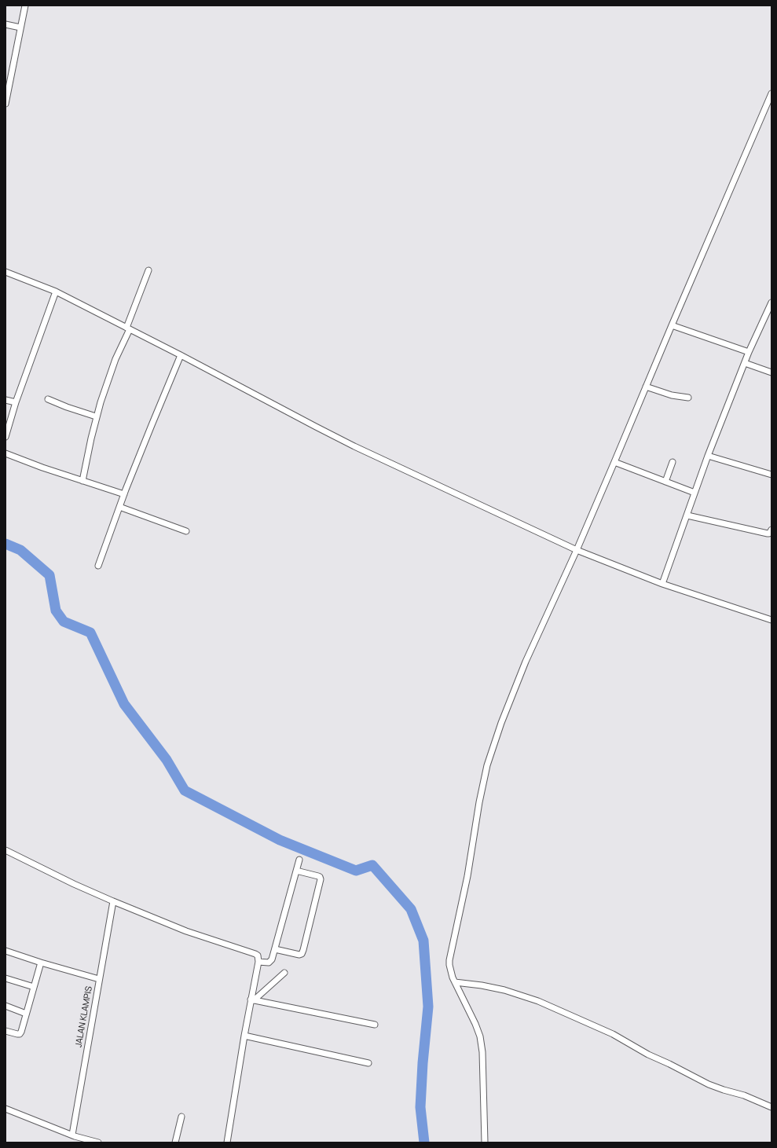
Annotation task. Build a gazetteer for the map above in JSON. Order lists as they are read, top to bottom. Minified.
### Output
{"streets":{"street":["JALAN KLAMPIS"]}}
